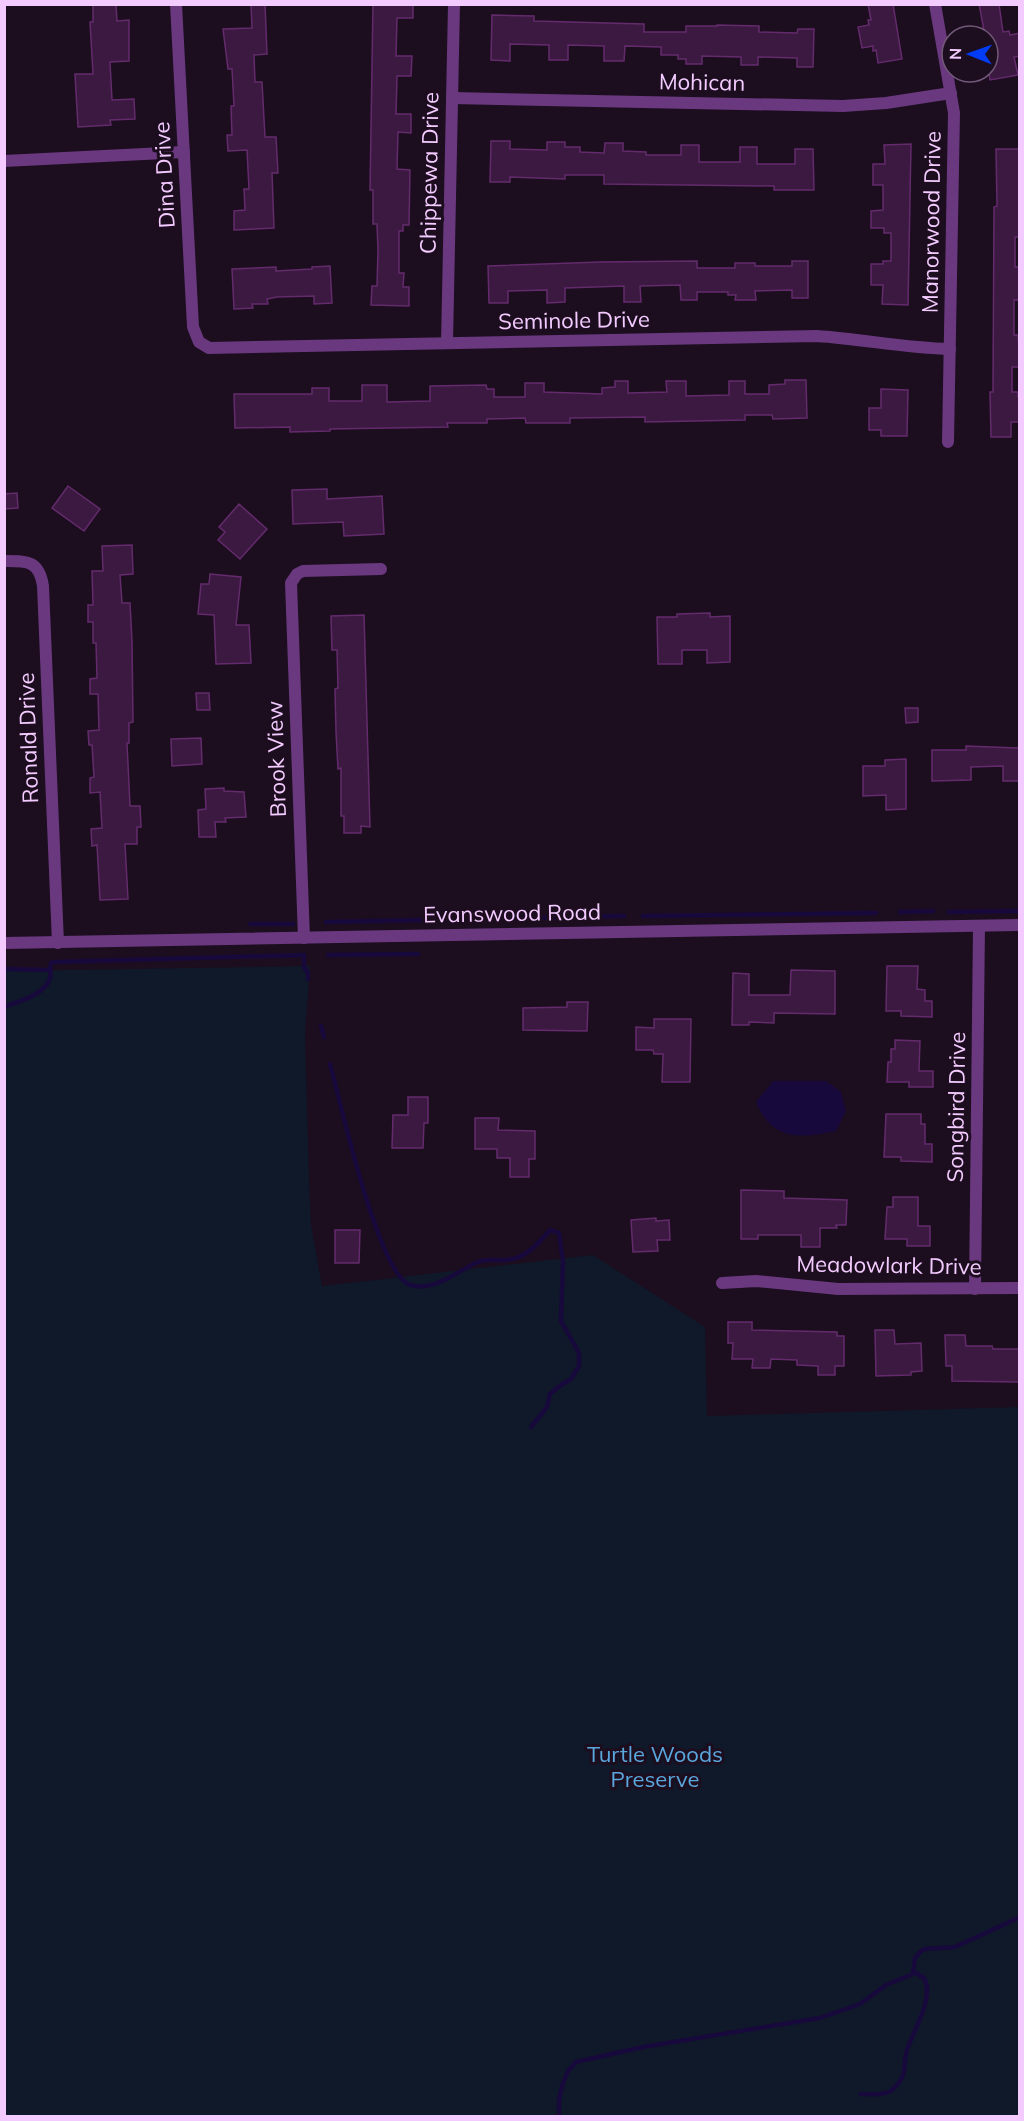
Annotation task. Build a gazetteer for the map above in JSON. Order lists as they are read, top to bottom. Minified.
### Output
{"streets":{"street":["Mohican","Chippewa Drive","Dina Drive","Manorwood Drive","Seminole Drive","Ronald Drive","Brook View","Evanswood Road","Songbird Drive","Meadowlark Drive"]},"crossings":[["Mohican","Chippewa Drive"],["Mohican","Manorwood Drive"],["Chippewa Drive","Seminole Drive"],["Dina Drive","Seminole Drive"],["Manorwood Drive","Seminole Drive"],["Ronald Drive","Evanswood Road"],["Brook View","Evanswood Road"],["Evanswood Road","Songbird Drive"],["Songbird Drive","Meadowlark Drive"]],"parks":["Turtle Woods Preserve"],"north":"left"}
